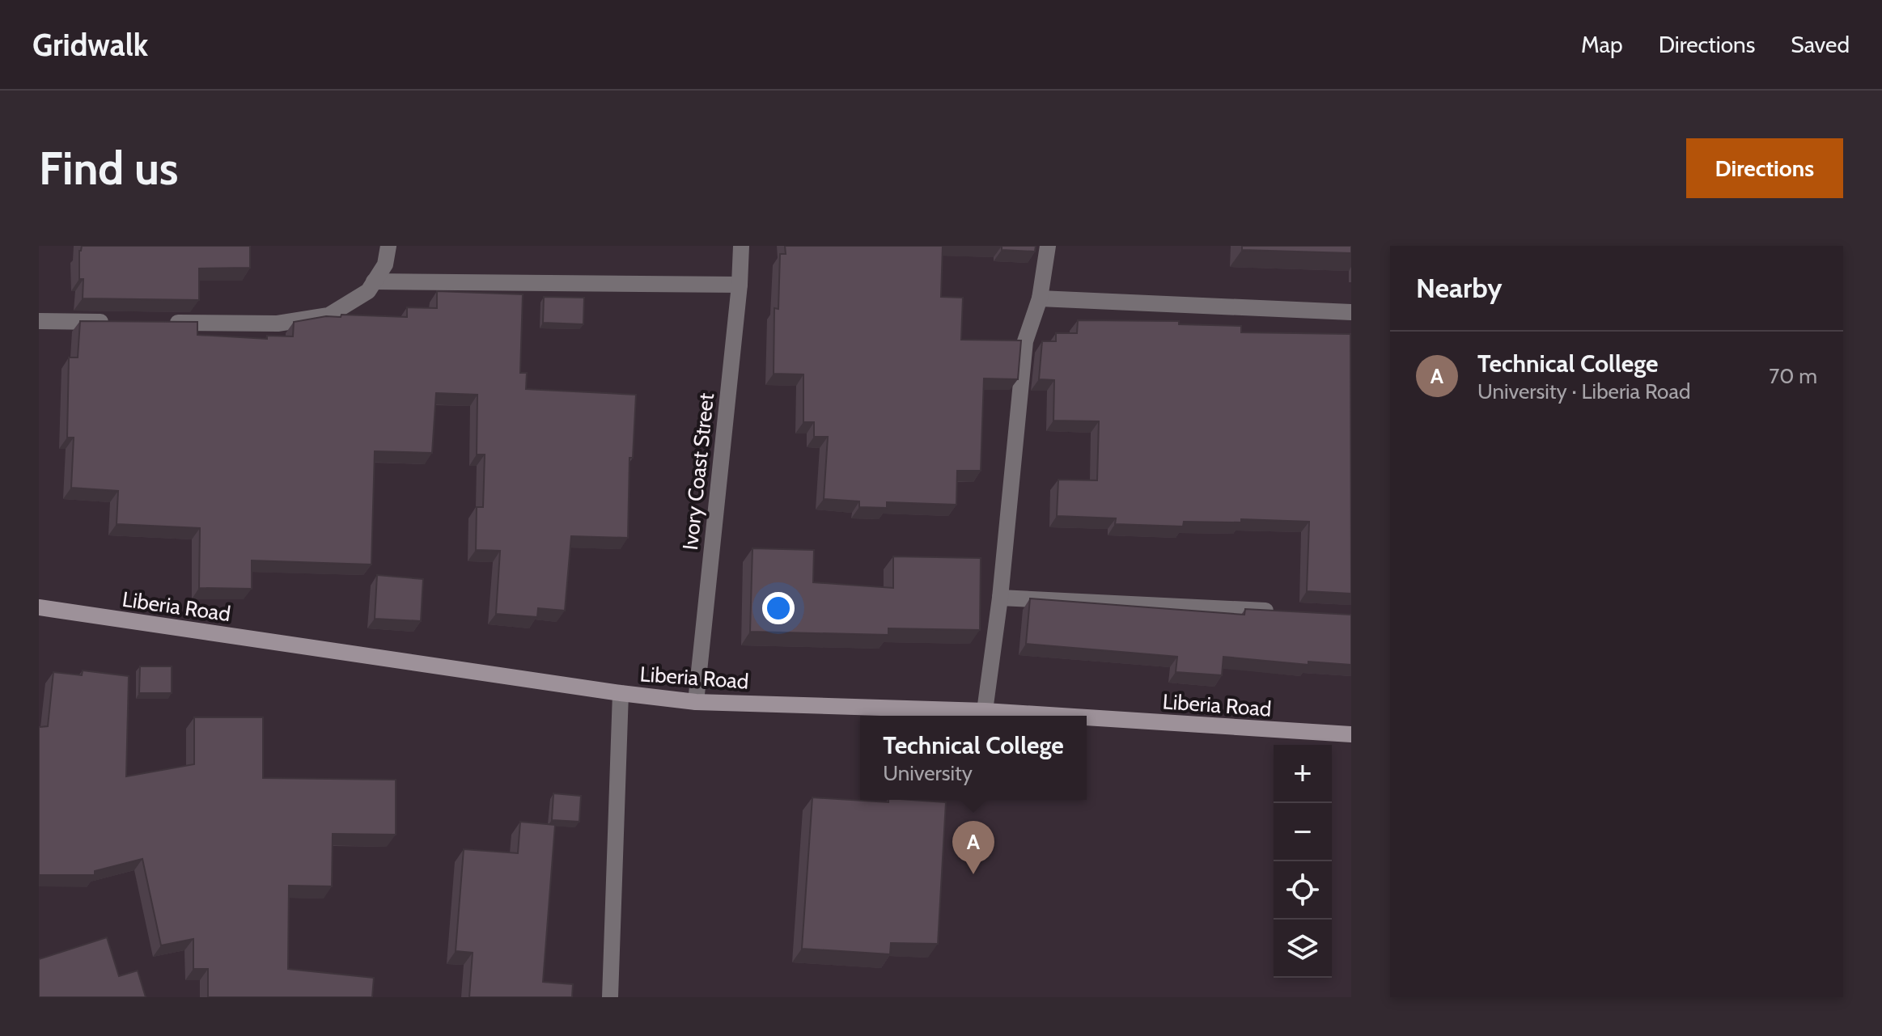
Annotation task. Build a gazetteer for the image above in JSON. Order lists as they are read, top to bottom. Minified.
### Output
{"streets":{"street":["Ivory Coast Street","Liberia Road"]},"crossings":[["Ivory Coast Street","Liberia Road"]],"page":{"header":"Gridwalk","nav":["Map","Directions","Saved"],"buttons":"Directions","title":"Find us","heading":"Nearby","list":[{"mark":"A","name":"Technical College","note":"University · Liberia Road","value":"70 m"}],"popup":["Technical College","University"],"map_buttons":["+","−"],"pins":"A"}}
